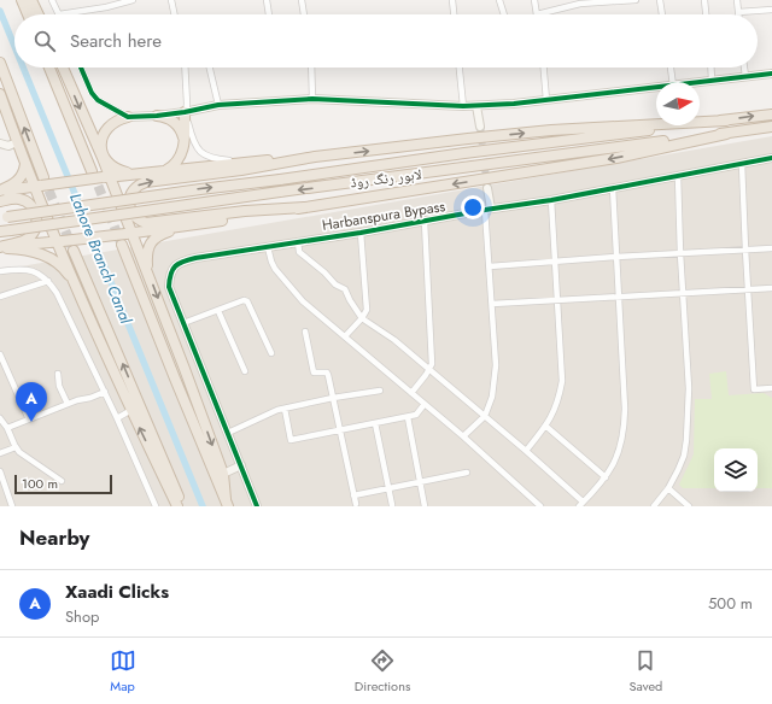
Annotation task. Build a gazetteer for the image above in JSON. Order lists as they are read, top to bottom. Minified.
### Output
{"streets":{"highway":["لاہور رنگ روڈ"],"street":["Harbanspura Bypass"]},"water":["Lahore Branch Canal"],"scale_bar":"100 m","north":"right","page":{"search":"Search here","pins":"A","scale":"100 m","heading":"Nearby","list":[{"mark":"A","name":"Xaadi Clicks","note":"Shop","value":"500 m"}],"nav":["Map","Directions","Saved"]}}
